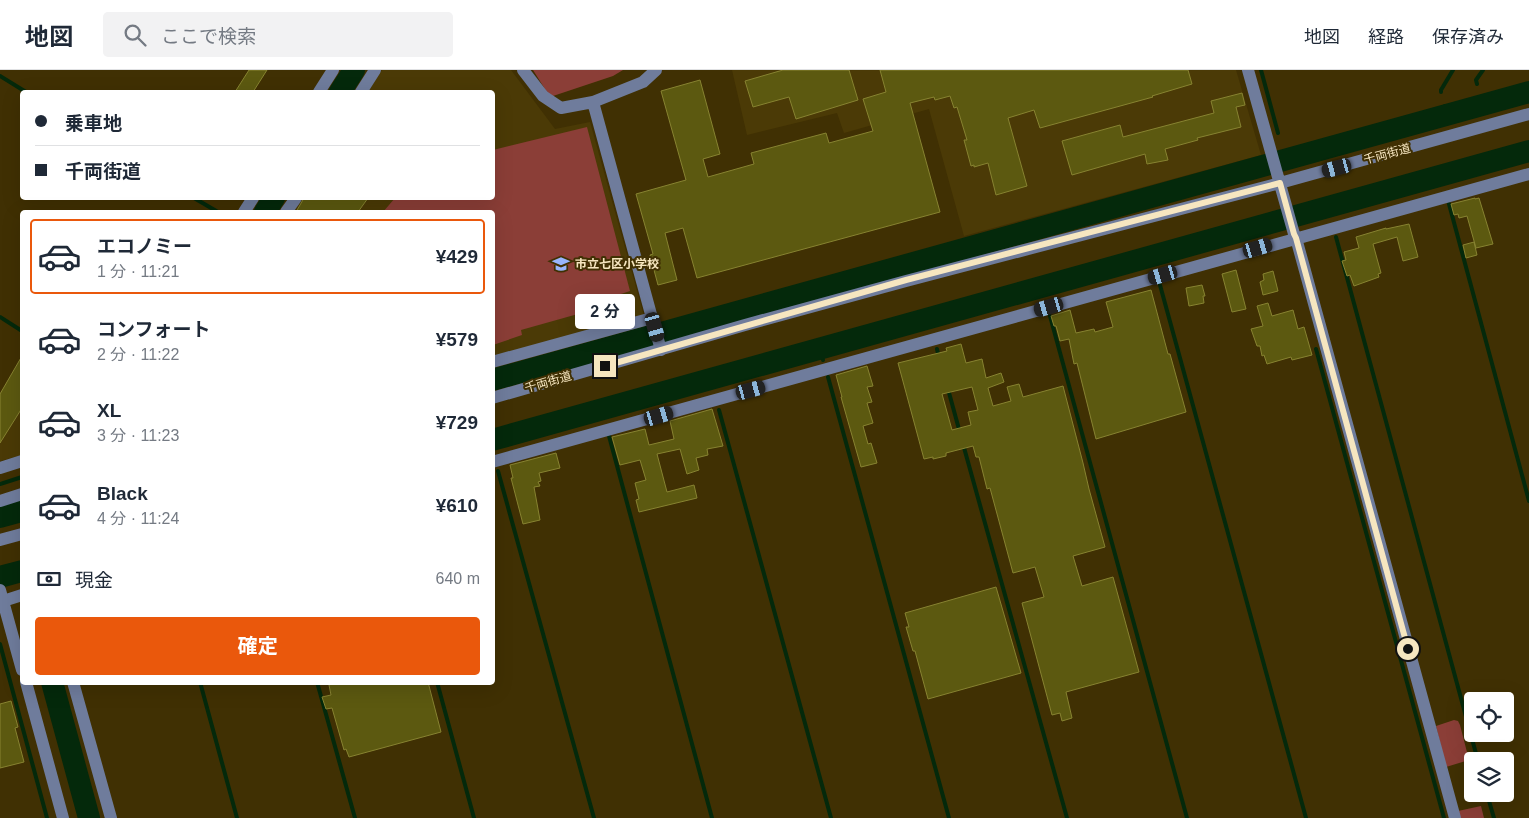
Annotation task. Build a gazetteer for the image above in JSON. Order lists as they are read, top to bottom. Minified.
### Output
{"streets":{"street":["千両街道"]},"places":{"school or university":["市立七区小学校"]},"page":{"header":"地図","search":"ここで検索","nav":["地図","経路","保存済み"],"banner":["乗車地","千両街道"],"list":[{"name":"エコノミー","note":"1 分 · 11:21","value":"¥429"},{"name":"コンフォート","note":"2 分 · 11:22","value":"¥579"},{"name":"XL","note":"3 分 · 11:23","value":"¥729"},{"name":"Black","note":"4 分 · 11:24","value":"¥610"}],"bubble":"2 分","pay":["現金","640 m"],"buttons":"確定"}}
